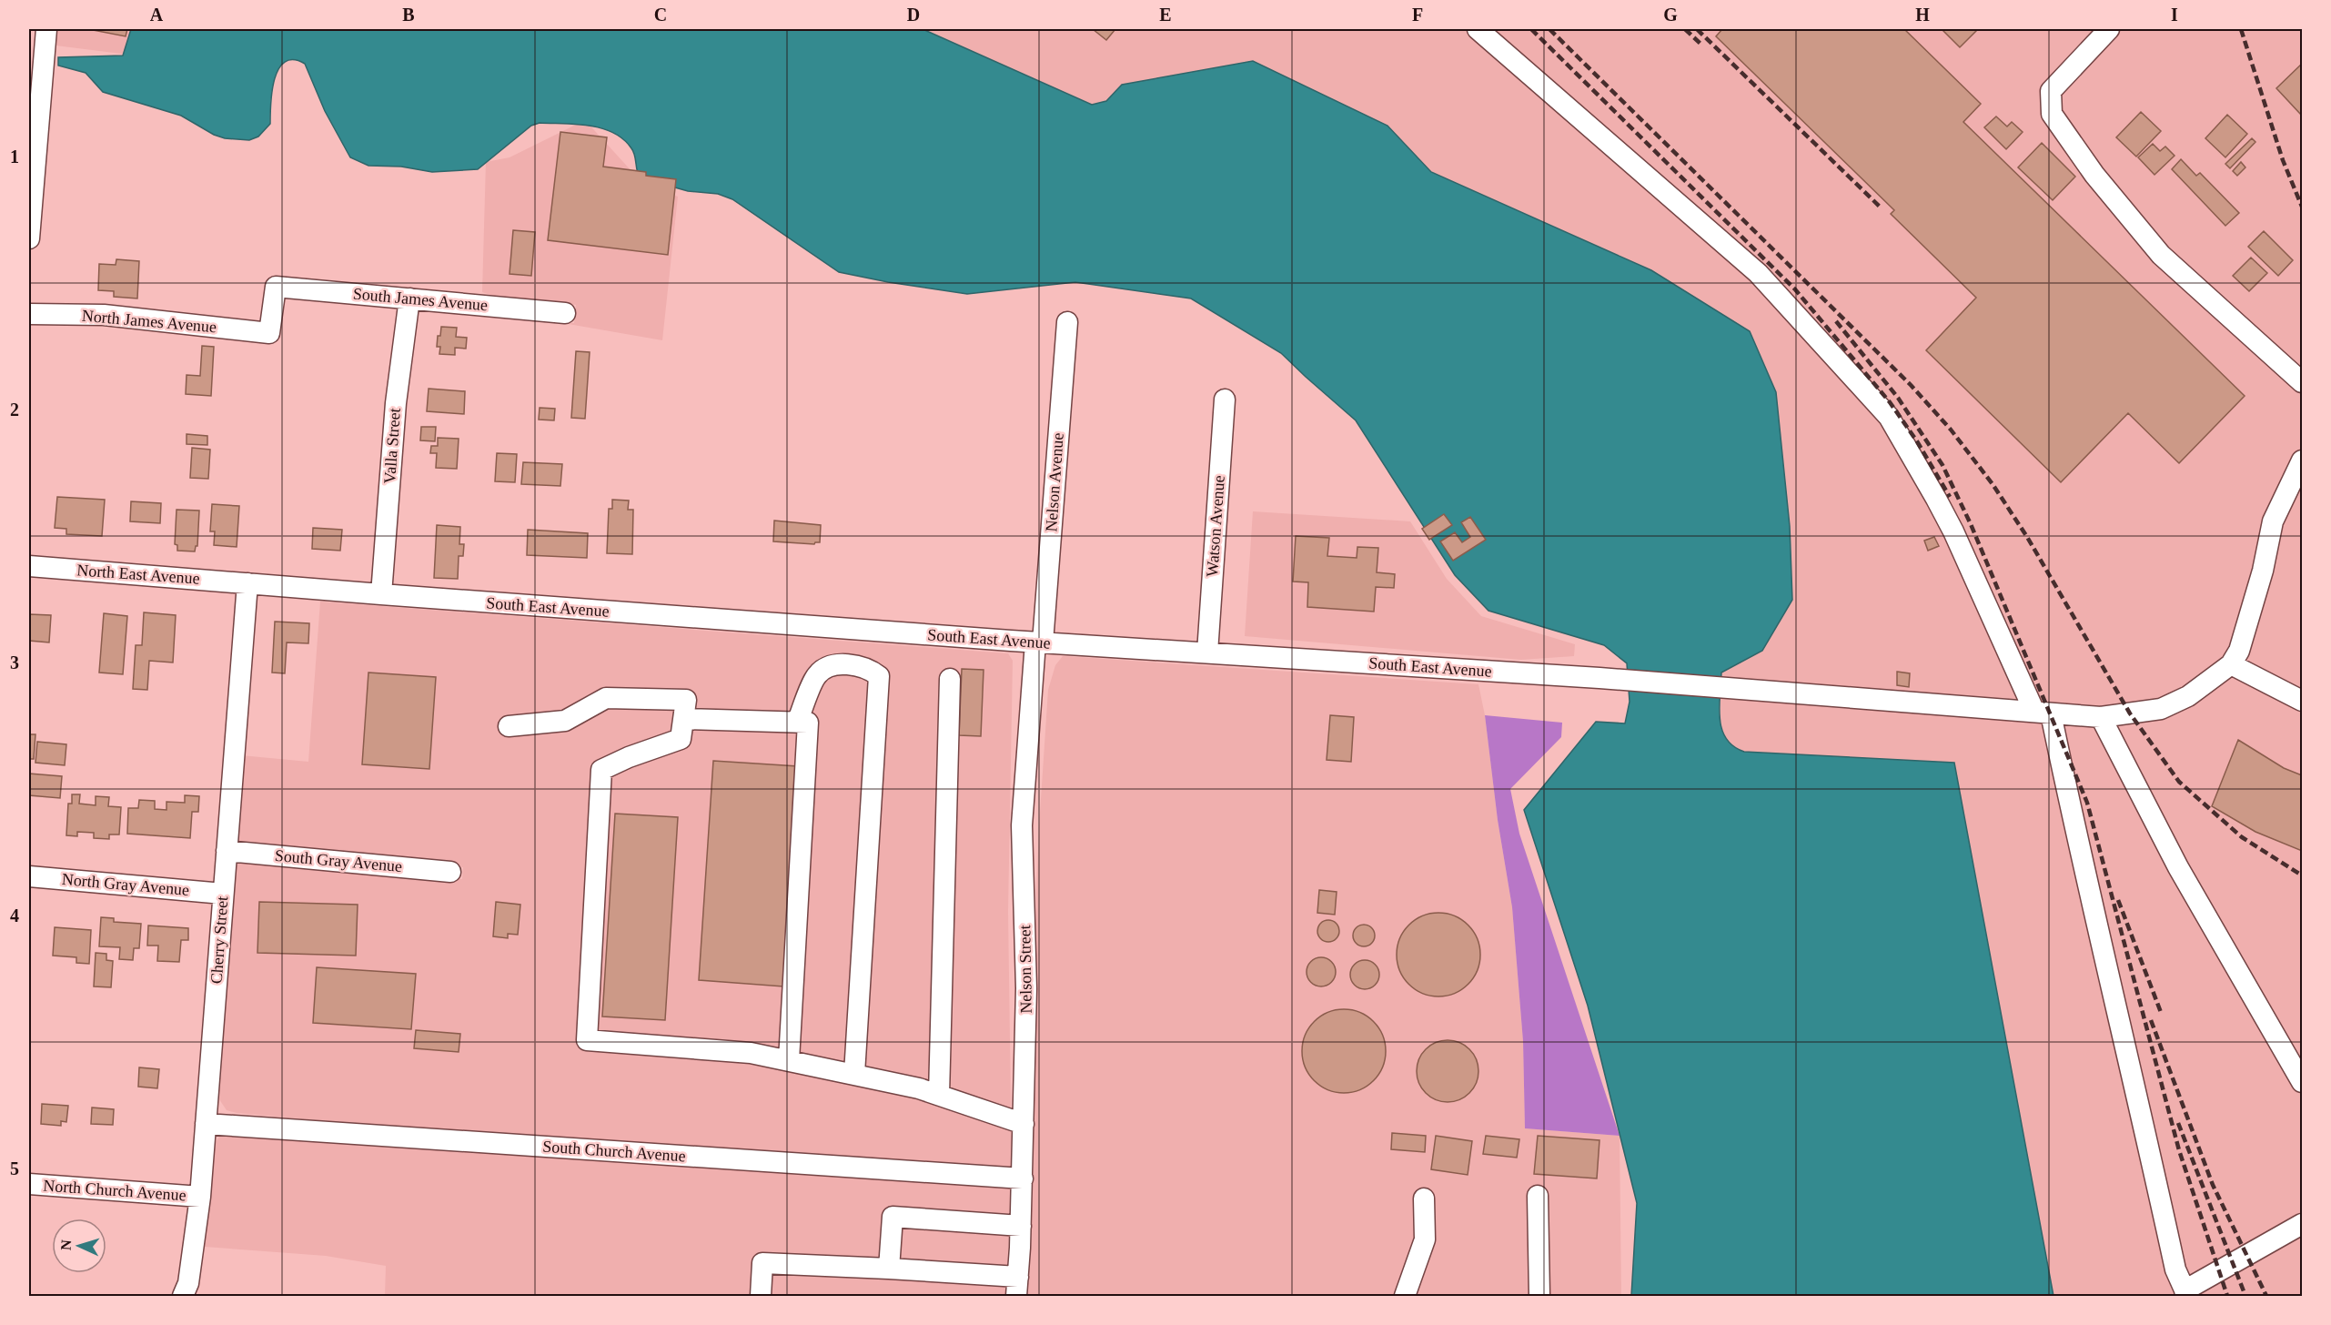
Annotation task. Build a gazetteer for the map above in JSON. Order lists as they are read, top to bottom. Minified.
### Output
{"streets":{"street":["South James Avenue","North James Avenue","Valla Street","Nelson Avenue","Watson Avenue","North East Avenue","South East Avenue","South Gray Avenue","North Gray Avenue","Cherry Street","Nelson Street","South Church Avenue","North Church Avenue"]},"crossings":[["South James Avenue","North James Avenue"],["South James Avenue","Valla Street"],["Valla Street","South East Avenue"],["Nelson Avenue","South East Avenue"],["Nelson Avenue","Nelson Street"],["Watson Avenue","South East Avenue"],["North East Avenue","South East Avenue"],["North East Avenue","Cherry Street"],["South East Avenue","Cherry Street"],["South East Avenue","Nelson Street"],["South Gray Avenue","Cherry Street"],["North Gray Avenue","Cherry Street"],["Cherry Street","South Church Avenue"],["Cherry Street","North Church Avenue"],["Nelson Street","South Church Avenue"]],"north":"left","grid":{"columns":["A","B","C","D","E","F","G","H","I"],"rows":["1","2","3","4","5"]}}
